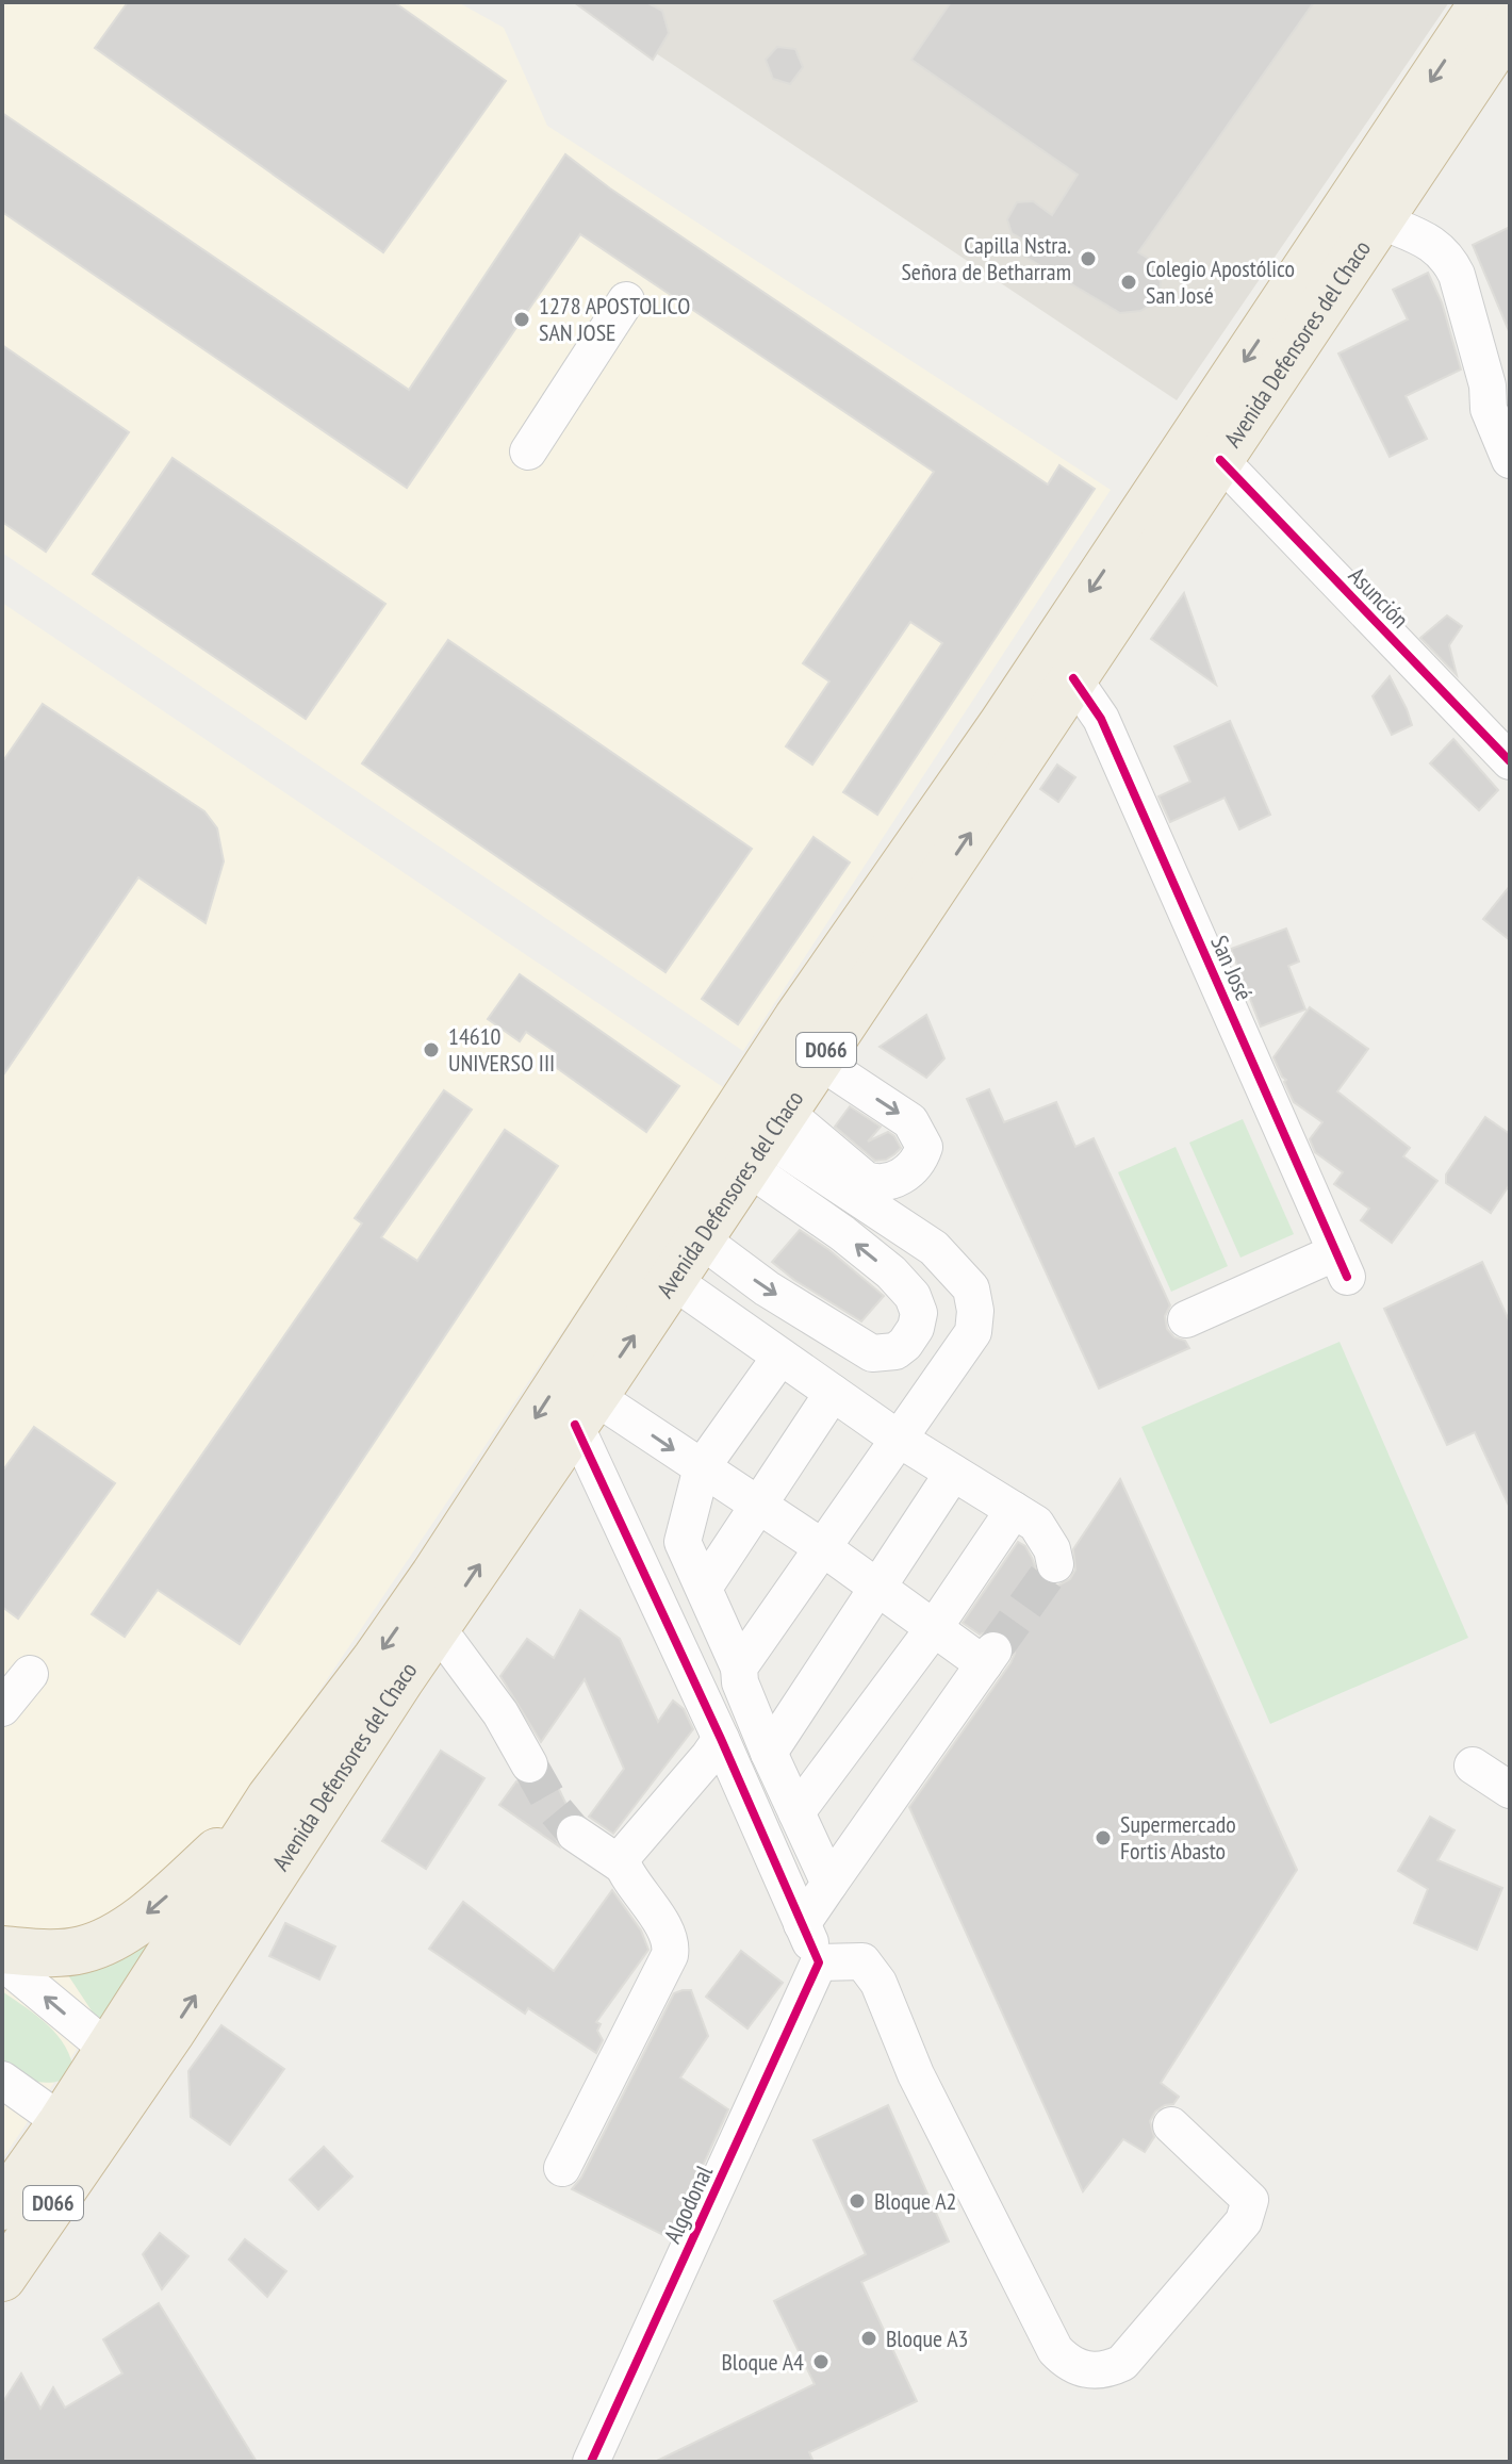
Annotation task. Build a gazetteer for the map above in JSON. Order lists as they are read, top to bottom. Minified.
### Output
{"streets":{"highway":["Avenida Defensores del Chaco","D066"],"street":["Asunción","San José","Algodonal"]},"crossings":[["Avenida Defensores del Chaco","Asunción"],["Avenida Defensores del Chaco","San José"]],"places":["Capilla Nstra. Señora de Betharram","Colegio Apostólico San José","1278 APOSTOLICO SAN JOSE","14610 UNIVERSO III","Supermercado Fortis Abasto","Bloque A2","Bloque A3","Bloque A4"]}
